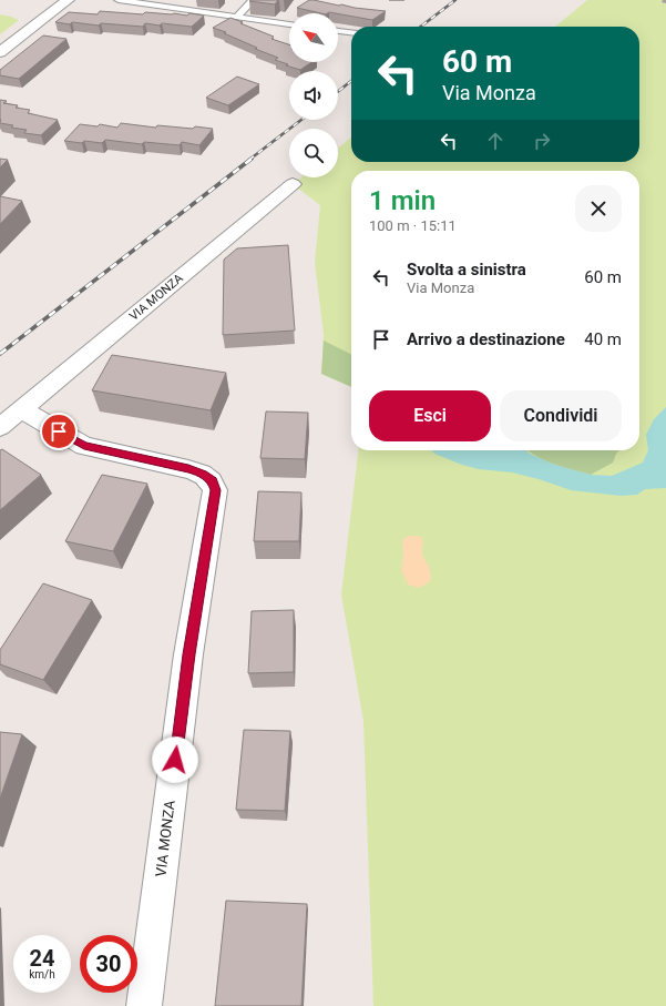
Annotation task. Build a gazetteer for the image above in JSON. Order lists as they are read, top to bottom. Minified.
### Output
{"streets":{"street":["VIA MONZA"]},"north":"top left","page":{"turn":["60 m","Via Monza"],"heading":["1 min","100 m · 15:11"],"list":[{"name":"Svolta a sinistra","note":"Via Monza","value":"60 m"},{"name":"Arrivo a destinazione","value":"40 m"}],"buttons":["Esci","Condividi"],"speed":"24 km/h","limit":"30"}}
